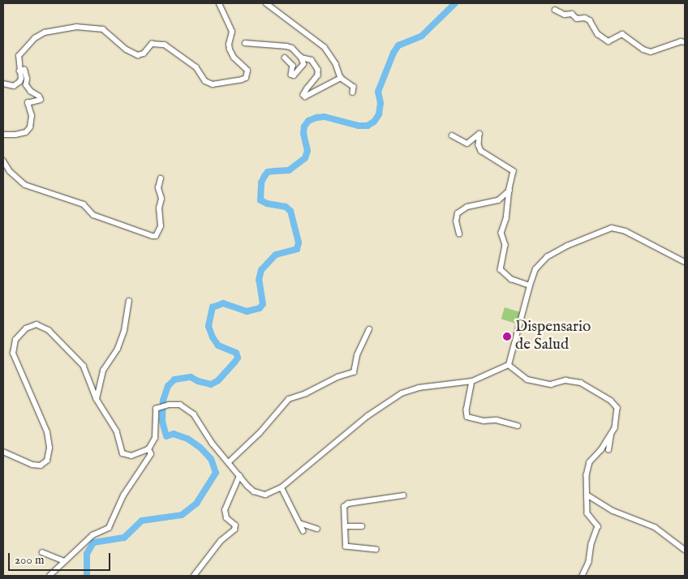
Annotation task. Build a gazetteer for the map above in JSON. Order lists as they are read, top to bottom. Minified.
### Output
{"places":["Dispensario de Salud"],"scale_bar":"200 m"}
